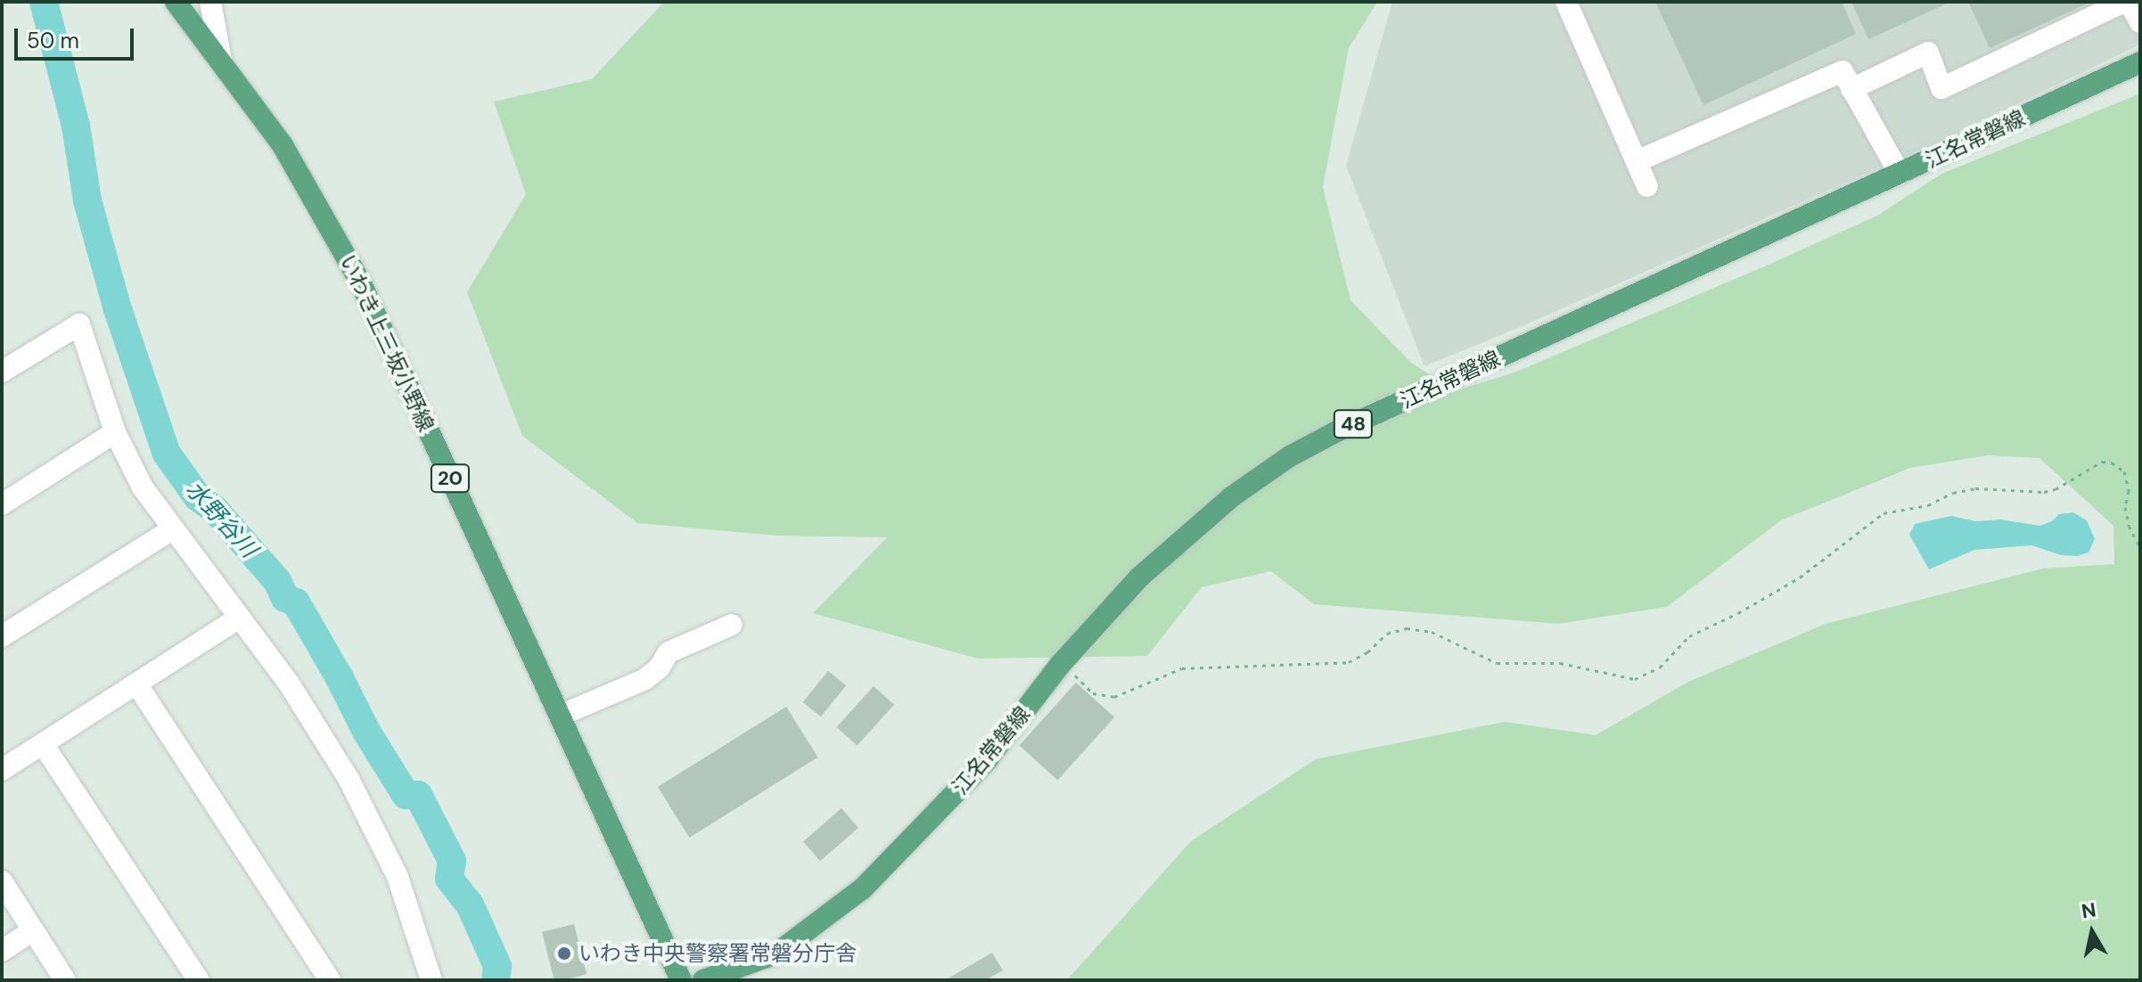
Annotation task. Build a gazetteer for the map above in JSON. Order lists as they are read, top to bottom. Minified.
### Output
{"streets":{"main road":["江名常磐線","いわき上三坂小野線","48","20"]},"water":["水野谷川"],"places":["いわき中央警察署常磐分庁舎"],"scale_bar":"50 m","north":"top"}
